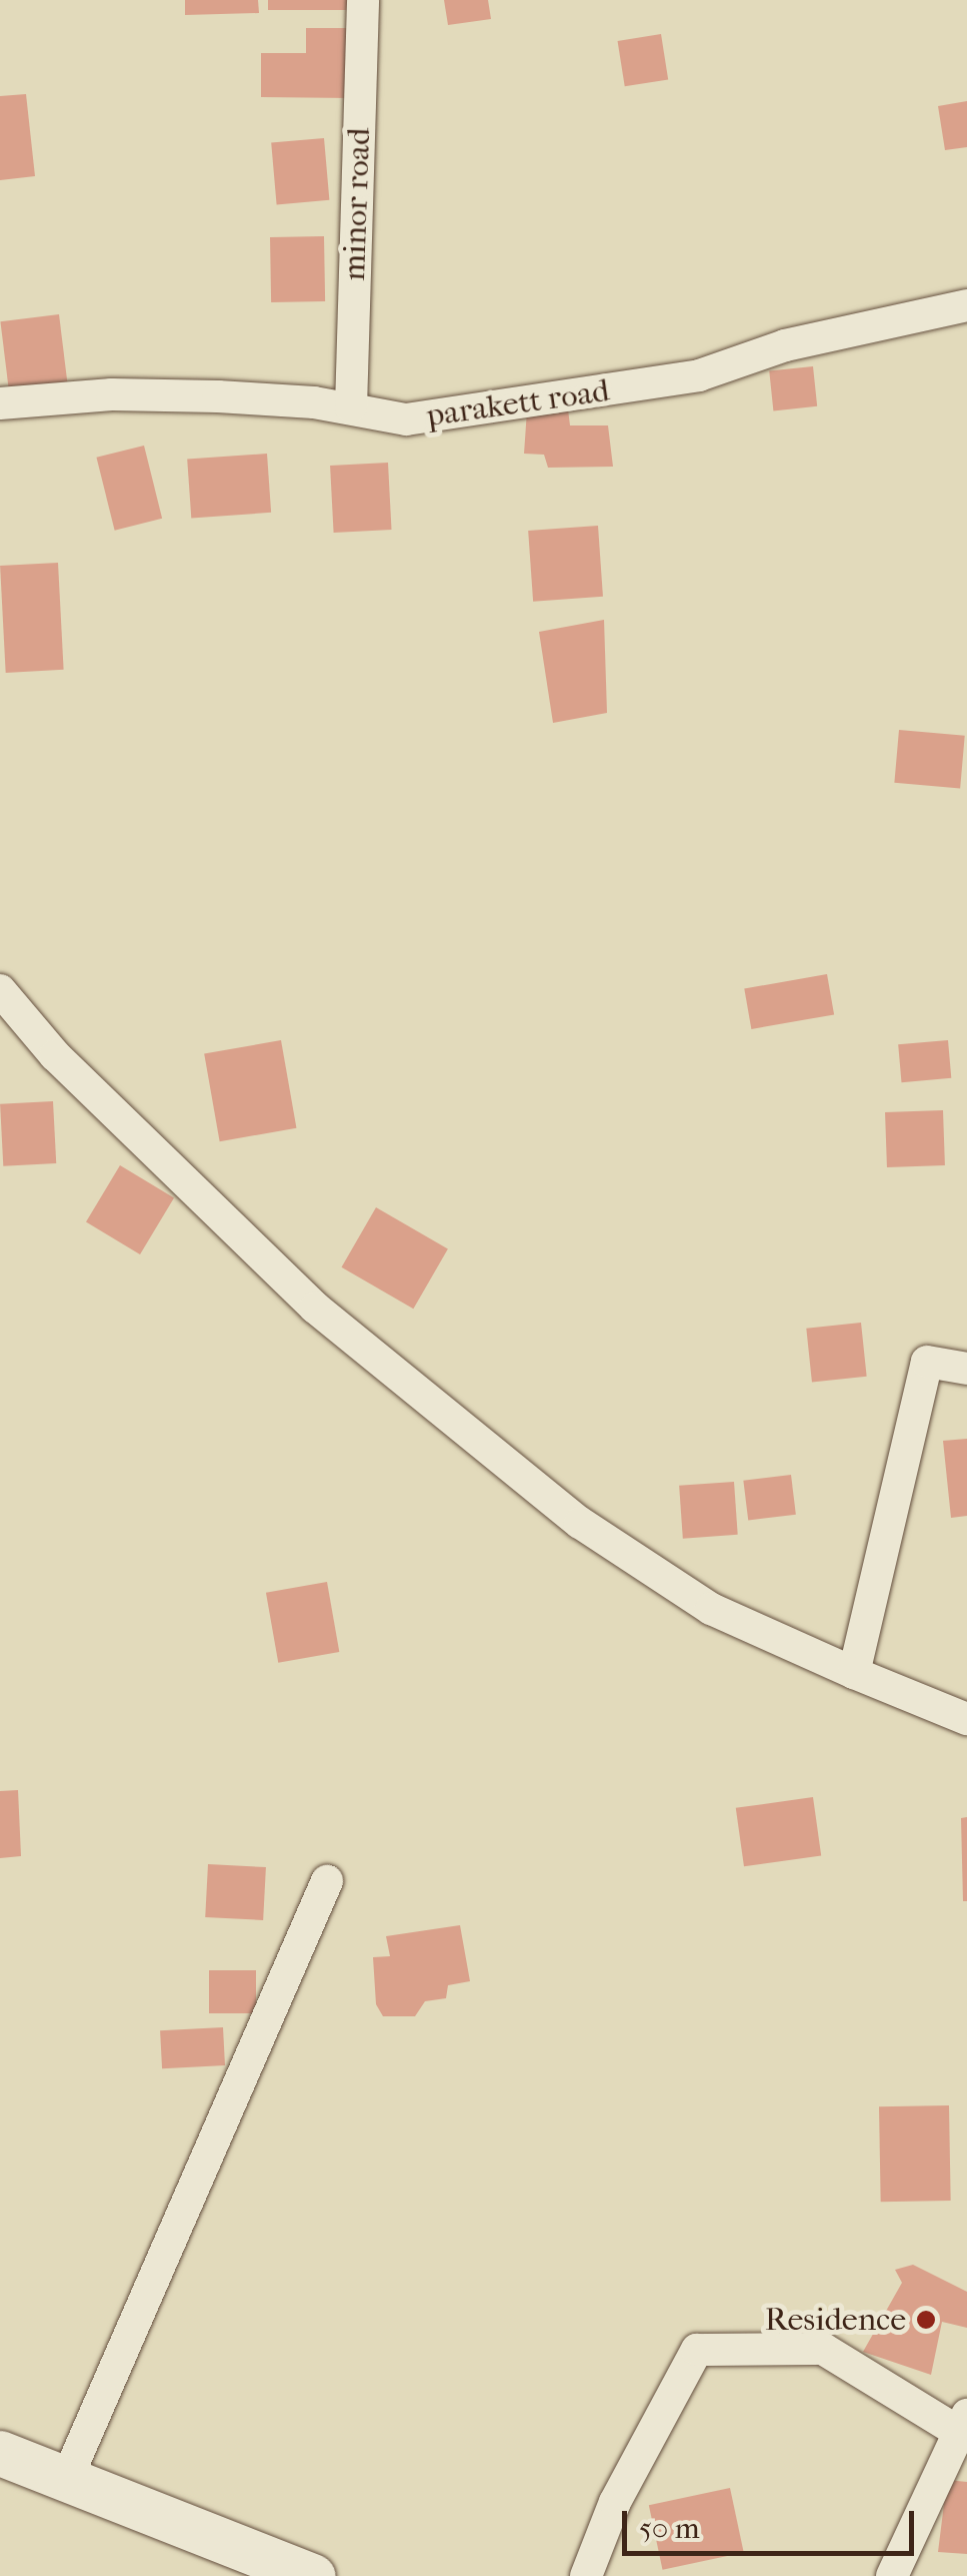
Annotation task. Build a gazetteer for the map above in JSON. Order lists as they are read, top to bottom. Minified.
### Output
{"streets":{"street":["minor road","parakett road"]},"crossings":[["minor road","parakett road"]],"places":["Residence"],"scale_bar":"50 m"}
